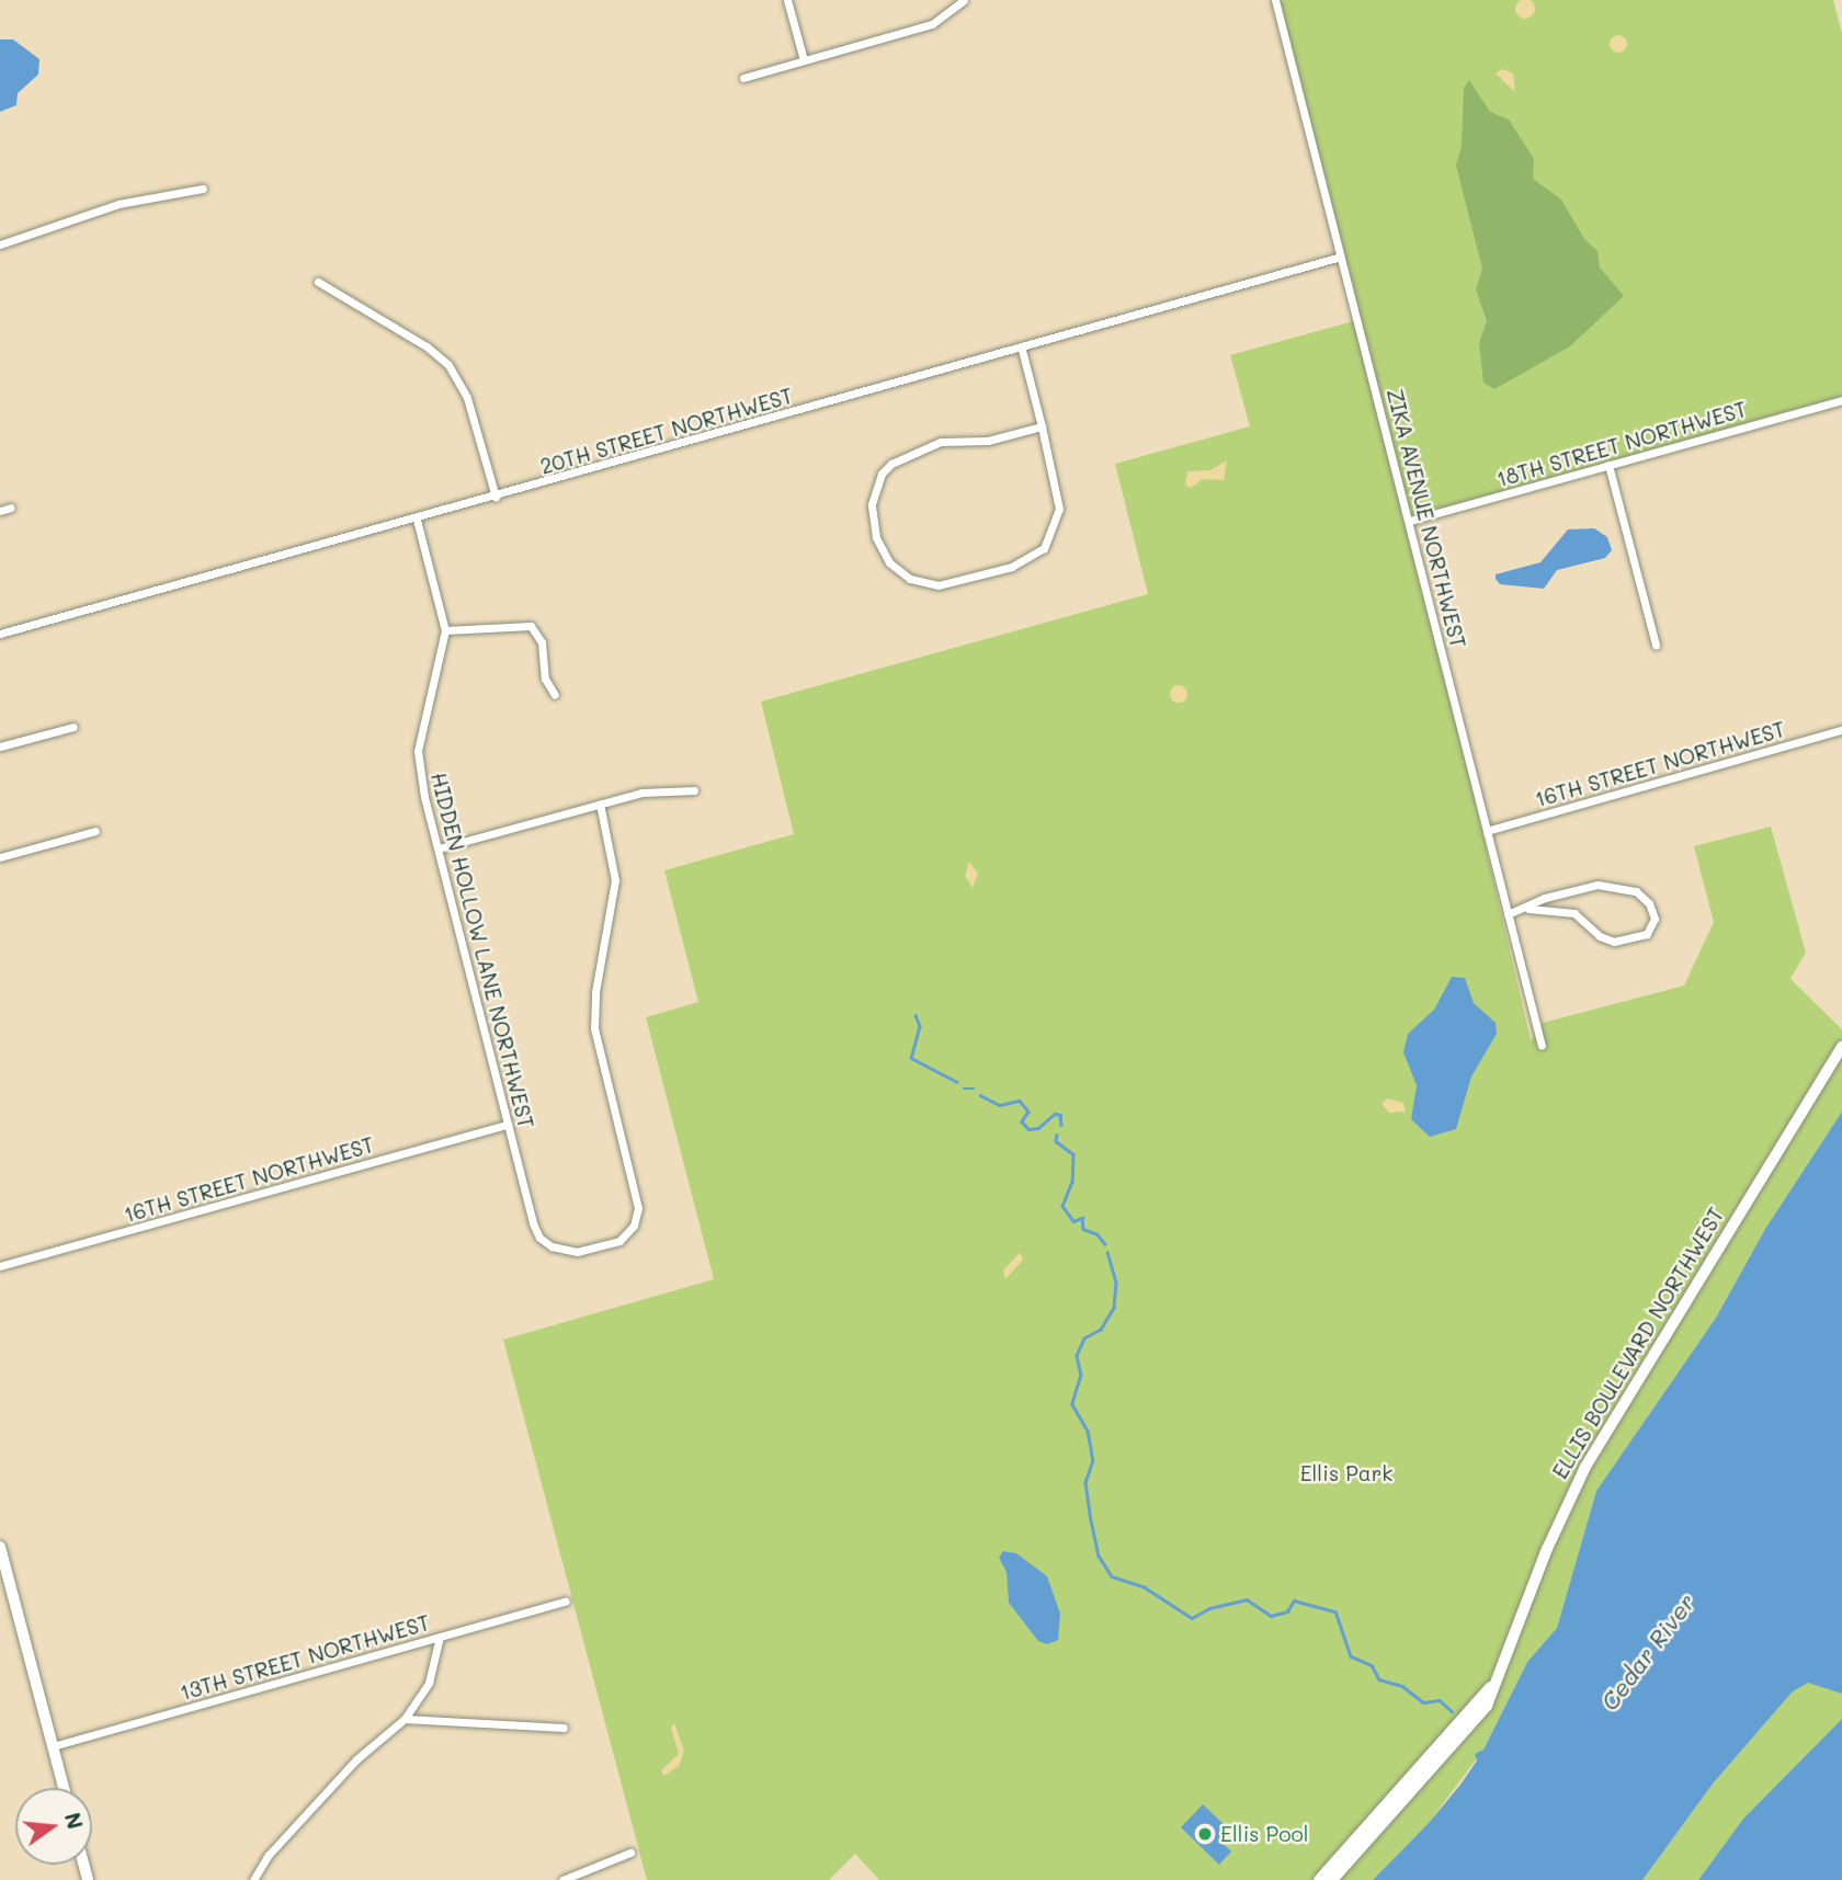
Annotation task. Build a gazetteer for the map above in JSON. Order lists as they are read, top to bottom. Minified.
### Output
{"streets":{"street":["20TH STREET NORTHWEST","18TH STREET NORTHWEST","ZIKA AVENUE NORTHWEST","16TH STREET NORTHWEST","HIDDEN HOLLOW LANE NORTHWEST","ELLIS BOULEVARD NORTHWEST","13TH STREET NORTHWEST"]},"crossings":[["20TH STREET NORTHWEST","ZIKA AVENUE NORTHWEST"],["20TH STREET NORTHWEST","HIDDEN HOLLOW LANE NORTHWEST"],["18TH STREET NORTHWEST","ZIKA AVENUE NORTHWEST"],["ZIKA AVENUE NORTHWEST","16TH STREET NORTHWEST"],["16TH STREET NORTHWEST","HIDDEN HOLLOW LANE NORTHWEST"]],"water":["Cedar River"],"parks":["Ellis Park"],"places":["Ellis Pool"],"north":"right"}
